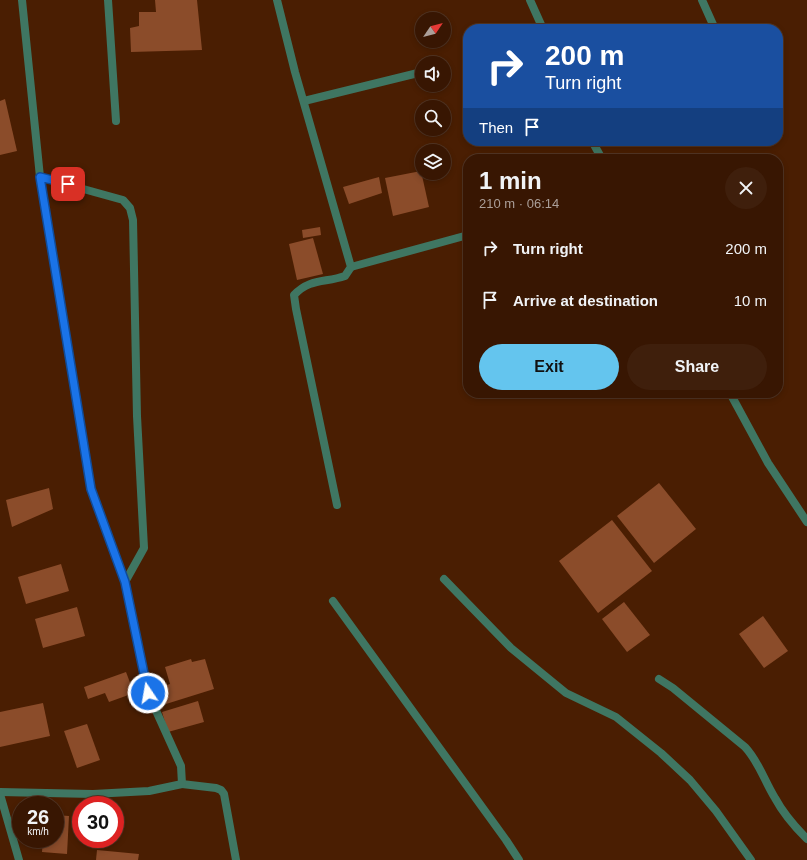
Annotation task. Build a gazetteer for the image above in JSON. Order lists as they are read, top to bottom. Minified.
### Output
{"north":"top right","page":{"turn":["200 m","Turn right"],"then":"Then","heading":["1 min","210 m · 06:14"],"list":[{"name":"Turn right","value":"200 m"},{"name":"Arrive at destination","value":"10 m"}],"buttons":["Exit","Share"],"speed":"26 km/h","limit":"30"}}
